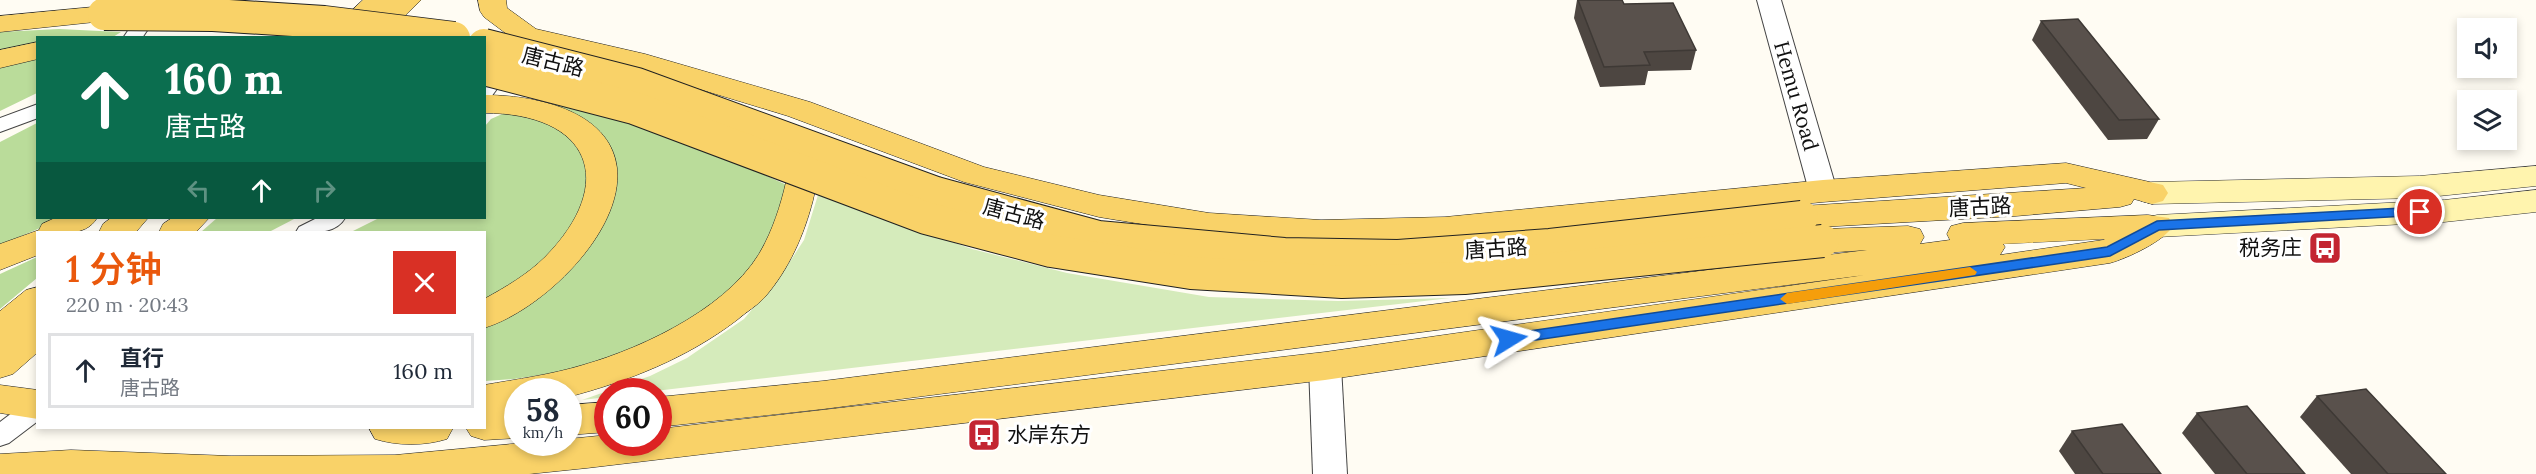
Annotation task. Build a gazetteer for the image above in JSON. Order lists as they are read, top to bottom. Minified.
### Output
{"streets":{"main road":["唐古路"],"street":["Hemu Road"]},"places":{"bus stop":["税务庄","水岸东方"]},"page":{"turn":["160 m","唐古路"],"heading":["1 分钟","220 m · 20:43"],"list":[{"name":"直行","note":"唐古路","value":"160 m"}],"speed":"58 km/h","limit":"60"}}
